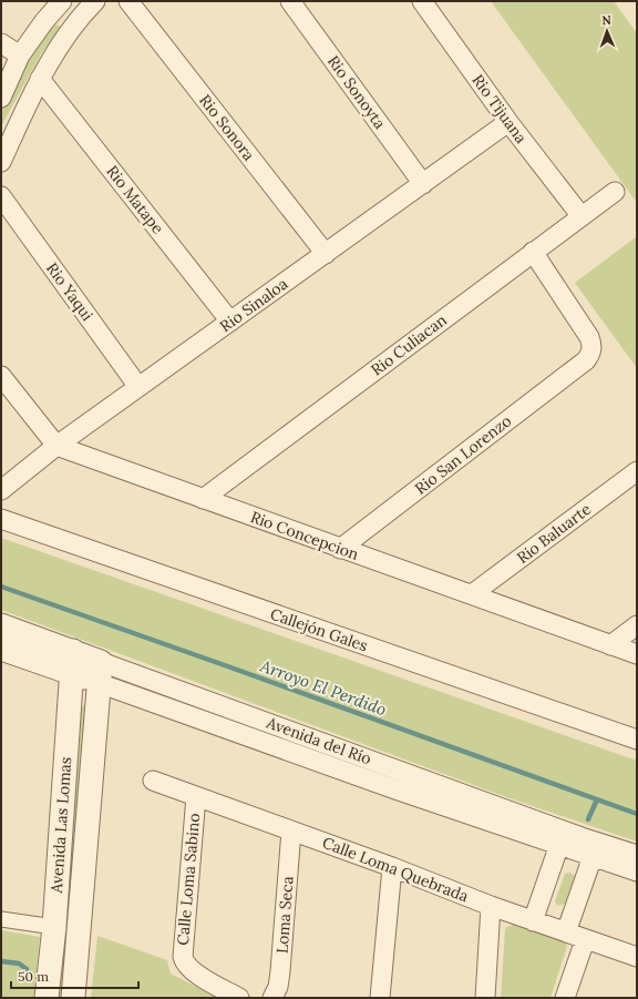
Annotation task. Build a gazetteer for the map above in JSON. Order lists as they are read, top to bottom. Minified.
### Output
{"streets":{"street":["Rio Sonoyta","Rio Tijuana","Rio Sonora","Rio Matape","Rio Yaqui","Rio Sinaloa","Rio Culiacan","Rio San Lorenzo","Rio Baluarte","Rio Concepcion","Callejón Gales","Avenida del Río","Avenida Las Lomas","Calle Loma Quebrada","Calle Loma Sabino","Loma Seca"]},"crossings":[["Rio Sonoyta","Rio Sinaloa"],["Rio Tijuana","Rio Sinaloa"],["Rio Tijuana","Rio Culiacan"],["Rio Sonora","Rio Sinaloa"],["Rio Matape","Rio Sinaloa"],["Rio Yaqui","Rio Sinaloa"],["Rio Sinaloa","Rio Concepcion"],["Rio Culiacan","Rio San Lorenzo"],["Rio Culiacan","Rio Concepcion"],["Rio San Lorenzo","Rio Concepcion"],["Rio Baluarte","Rio Concepcion"],["Avenida del Río","Avenida Las Lomas"],["Calle Loma Quebrada","Calle Loma Sabino"],["Calle Loma Quebrada","Loma Seca"]],"water":["Arroyo El Perdido"],"scale_bar":"50 m","north":"top"}
